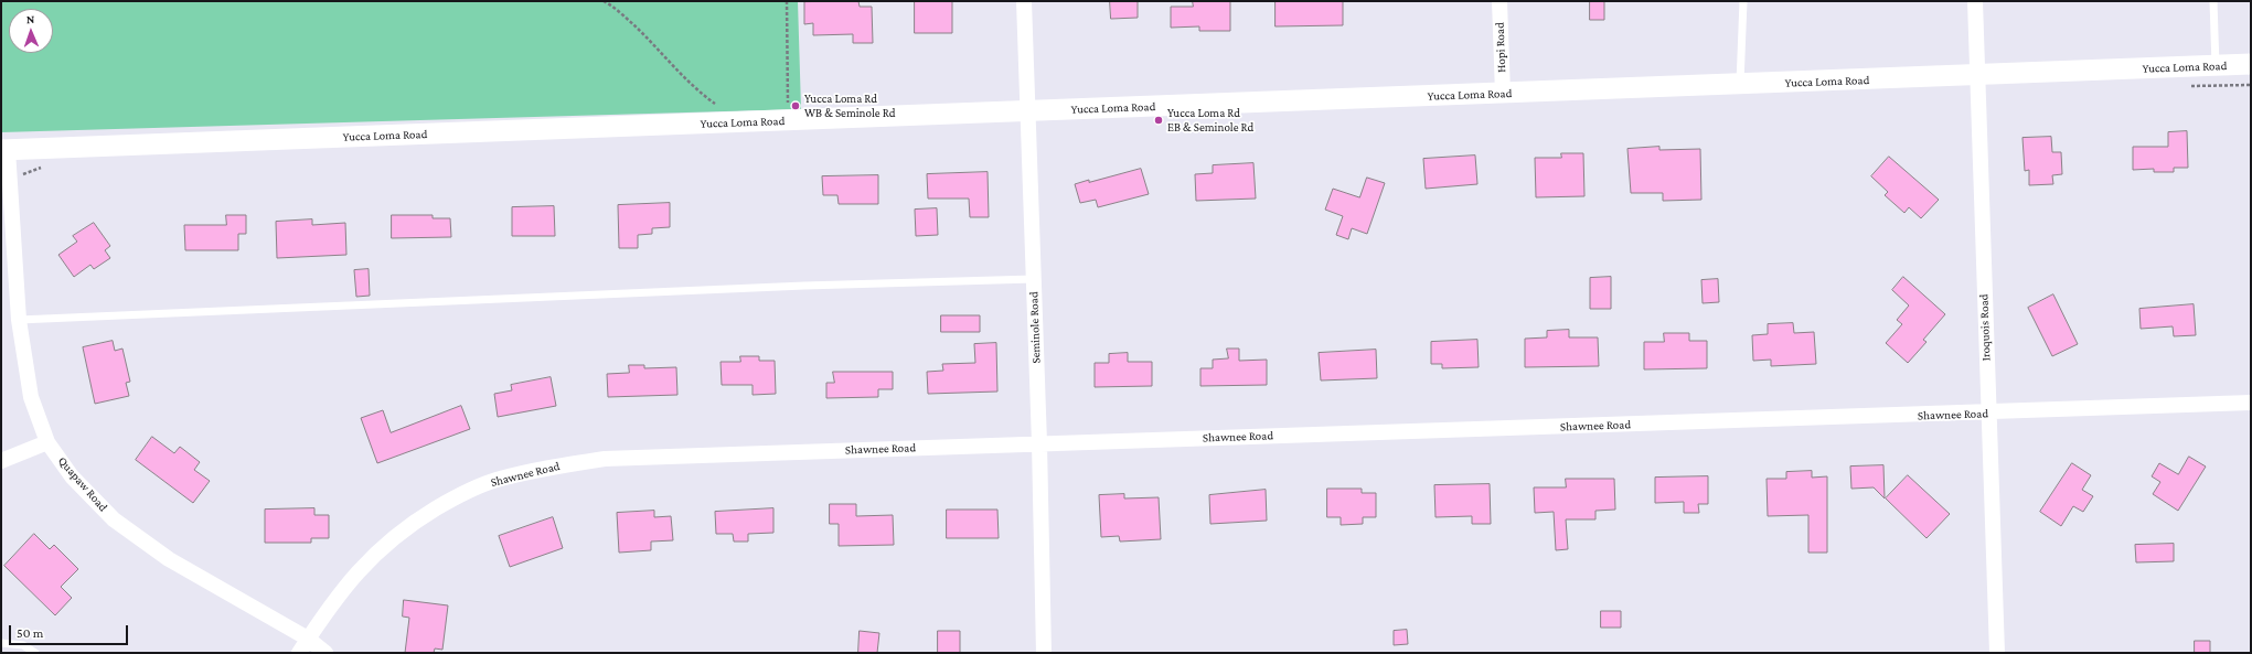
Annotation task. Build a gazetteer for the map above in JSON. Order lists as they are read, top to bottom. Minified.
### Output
{"streets":{"main road":["Yucca Loma Road"],"street":["Hopi Road","Seminole Road","Iroquois Road","Shawnee Road","Quapaw Road"]},"crossings":[["Hopi Road","Yucca Loma Road"],["Yucca Loma Road","Seminole Road"],["Yucca Loma Road","Iroquois Road"],["Yucca Loma Road","Quapaw Road"],["Seminole Road","Shawnee Road"],["Iroquois Road","Shawnee Road"],["Shawnee Road","Quapaw Road"]],"places":["Yucca Loma Rd WB & Seminole Rd","Yucca Loma Rd EB & Seminole Rd"],"scale_bar":"50 m","north":"top"}
